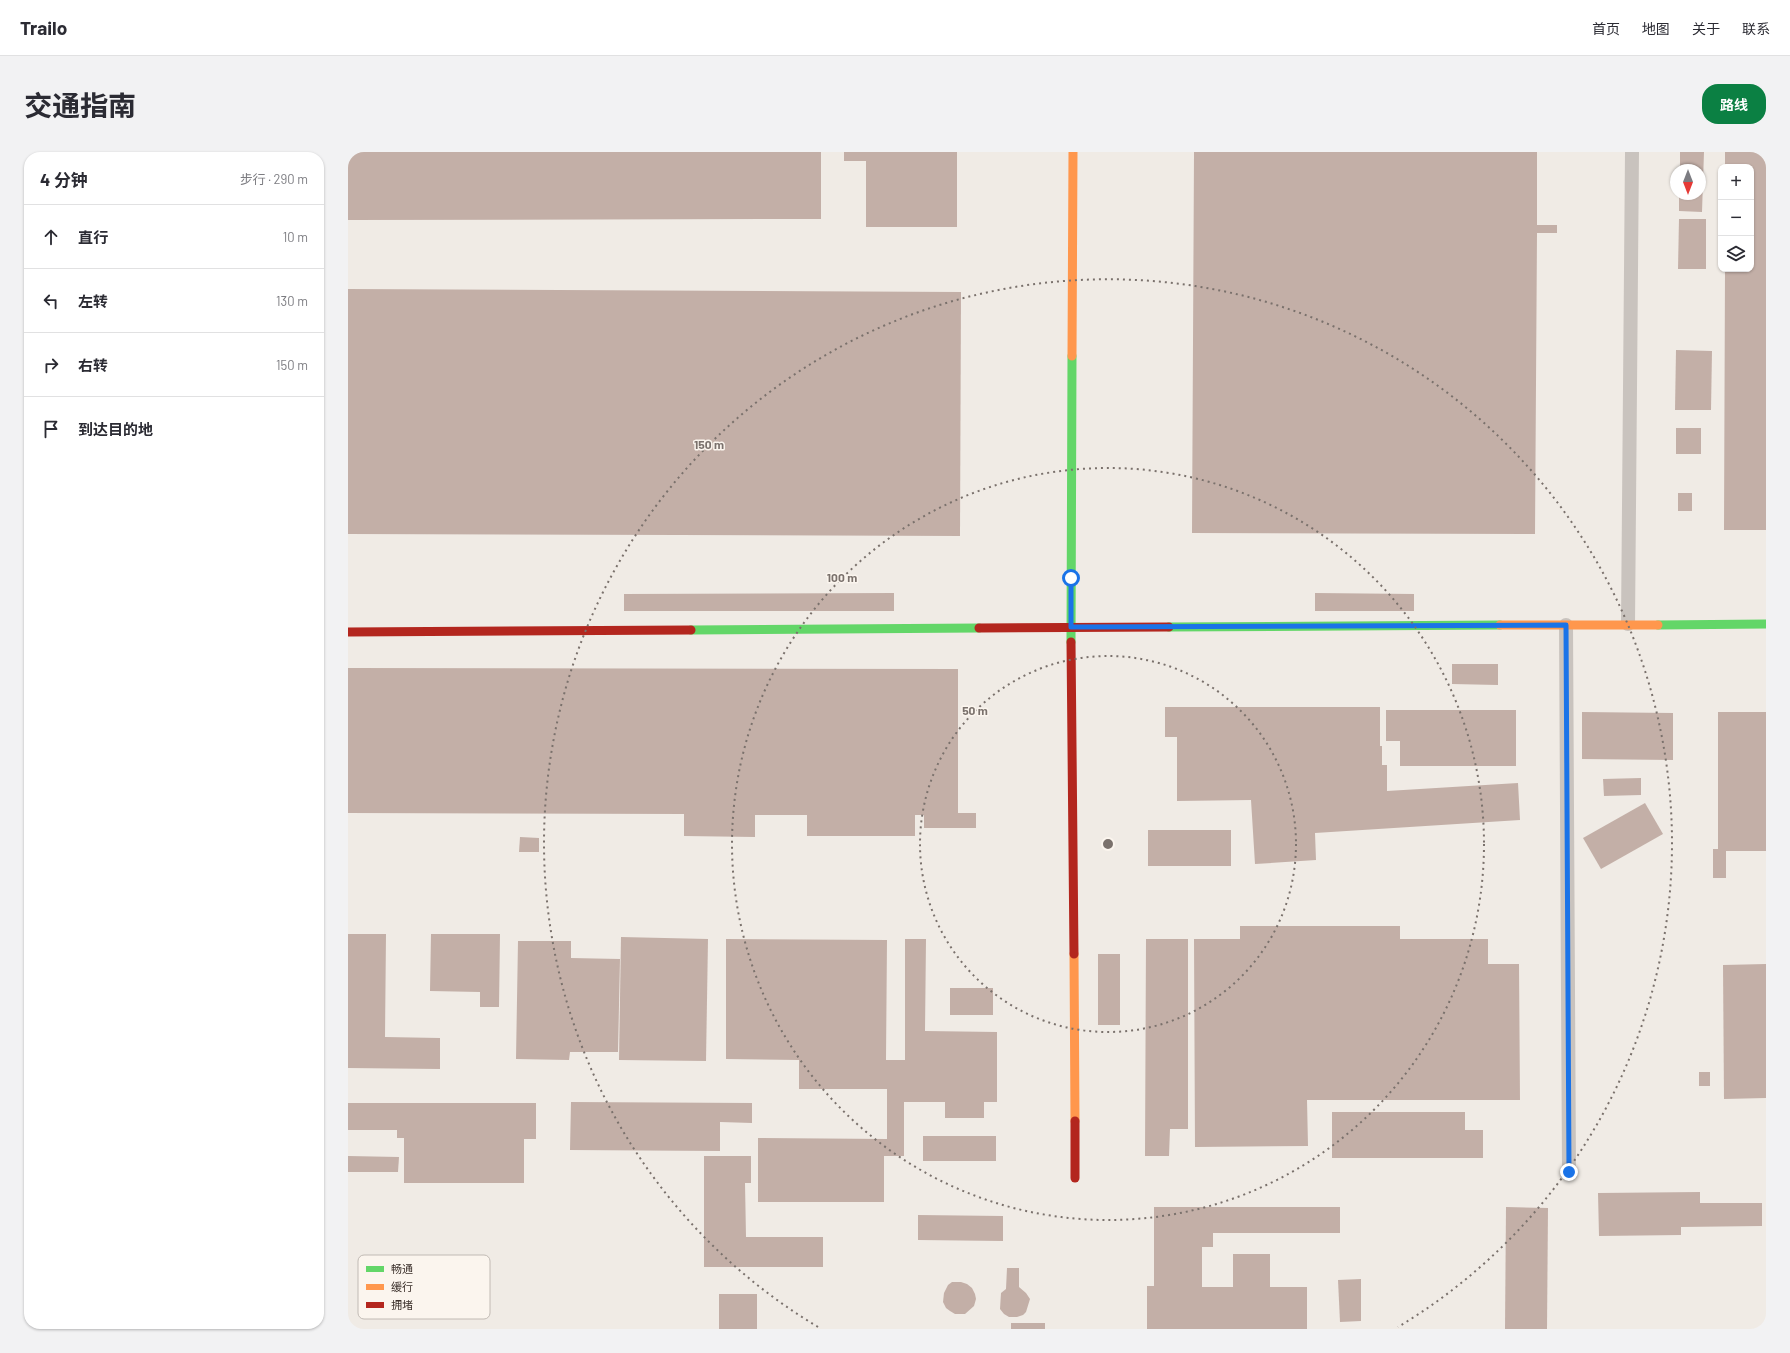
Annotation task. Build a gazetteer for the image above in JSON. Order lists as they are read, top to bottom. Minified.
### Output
{"legend":["畅通","缓行","拥堵"],"north":"bottom","page":{"header":"Trailo","nav":["首页","地图","关于","联系"],"title":"交通指南","buttons":"路线","heading":["4 分钟","步行 · 290 m"],"map_buttons":["+","−"],"list":[["直行","10 m"],["左转","130 m"],["右转","150 m"],"到达目的地"]},"rings":["150 m","100 m","50 m"]}
